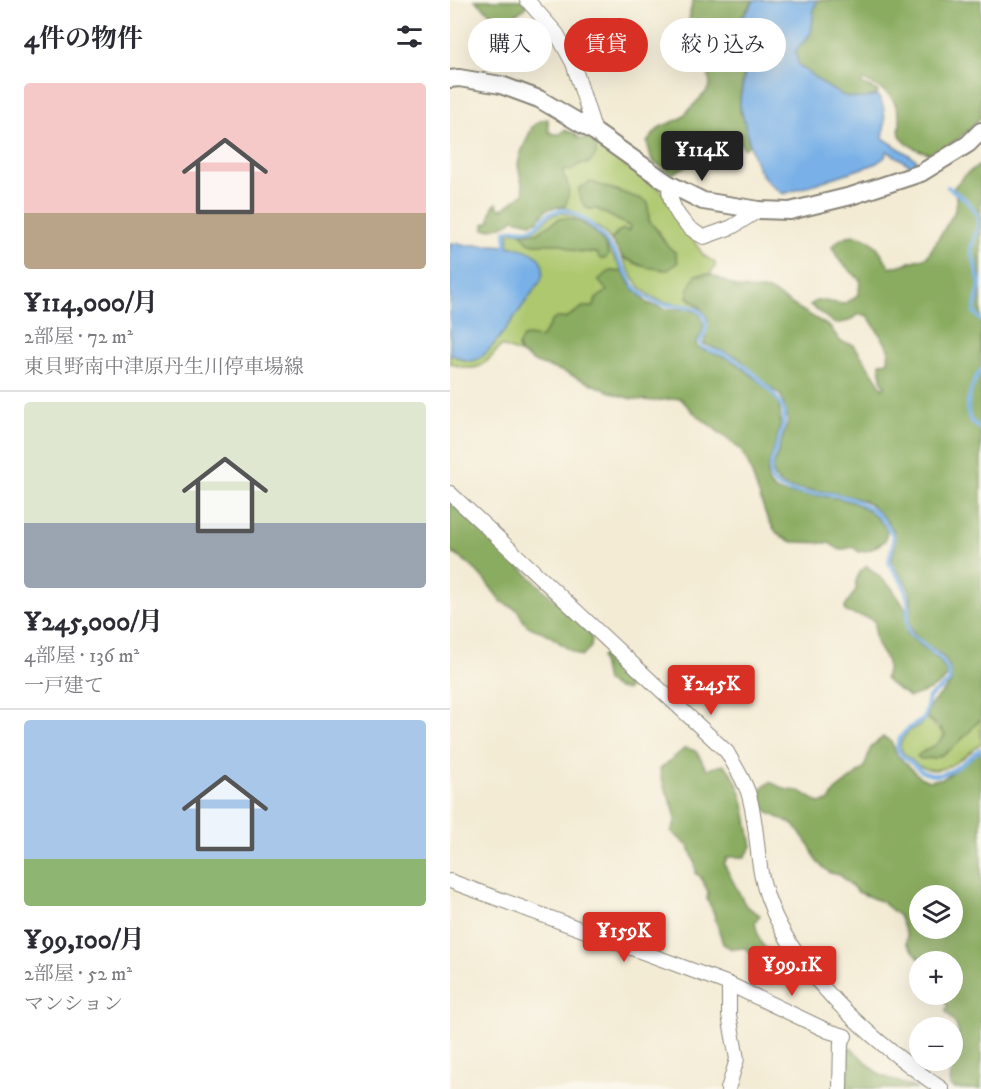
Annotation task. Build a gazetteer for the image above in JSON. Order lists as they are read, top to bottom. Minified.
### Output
{"page":{"heading":"4件の物件","chip":["購入","賃貸","絞り込み"],"list":[{"name":"¥114,000/月","note":"2部屋 · 72 m² · 東貝野南中津原丹生川停車場線"},{"name":"¥245,000/月","note":"4部屋 · 136 m² · 一戸建て"},{"name":"¥99,100/月","note":"2部屋 · 52 m² · マンション"}],"price":["¥114K","¥245K","¥159K","¥99.1K"],"map_buttons":["+","−"]}}
